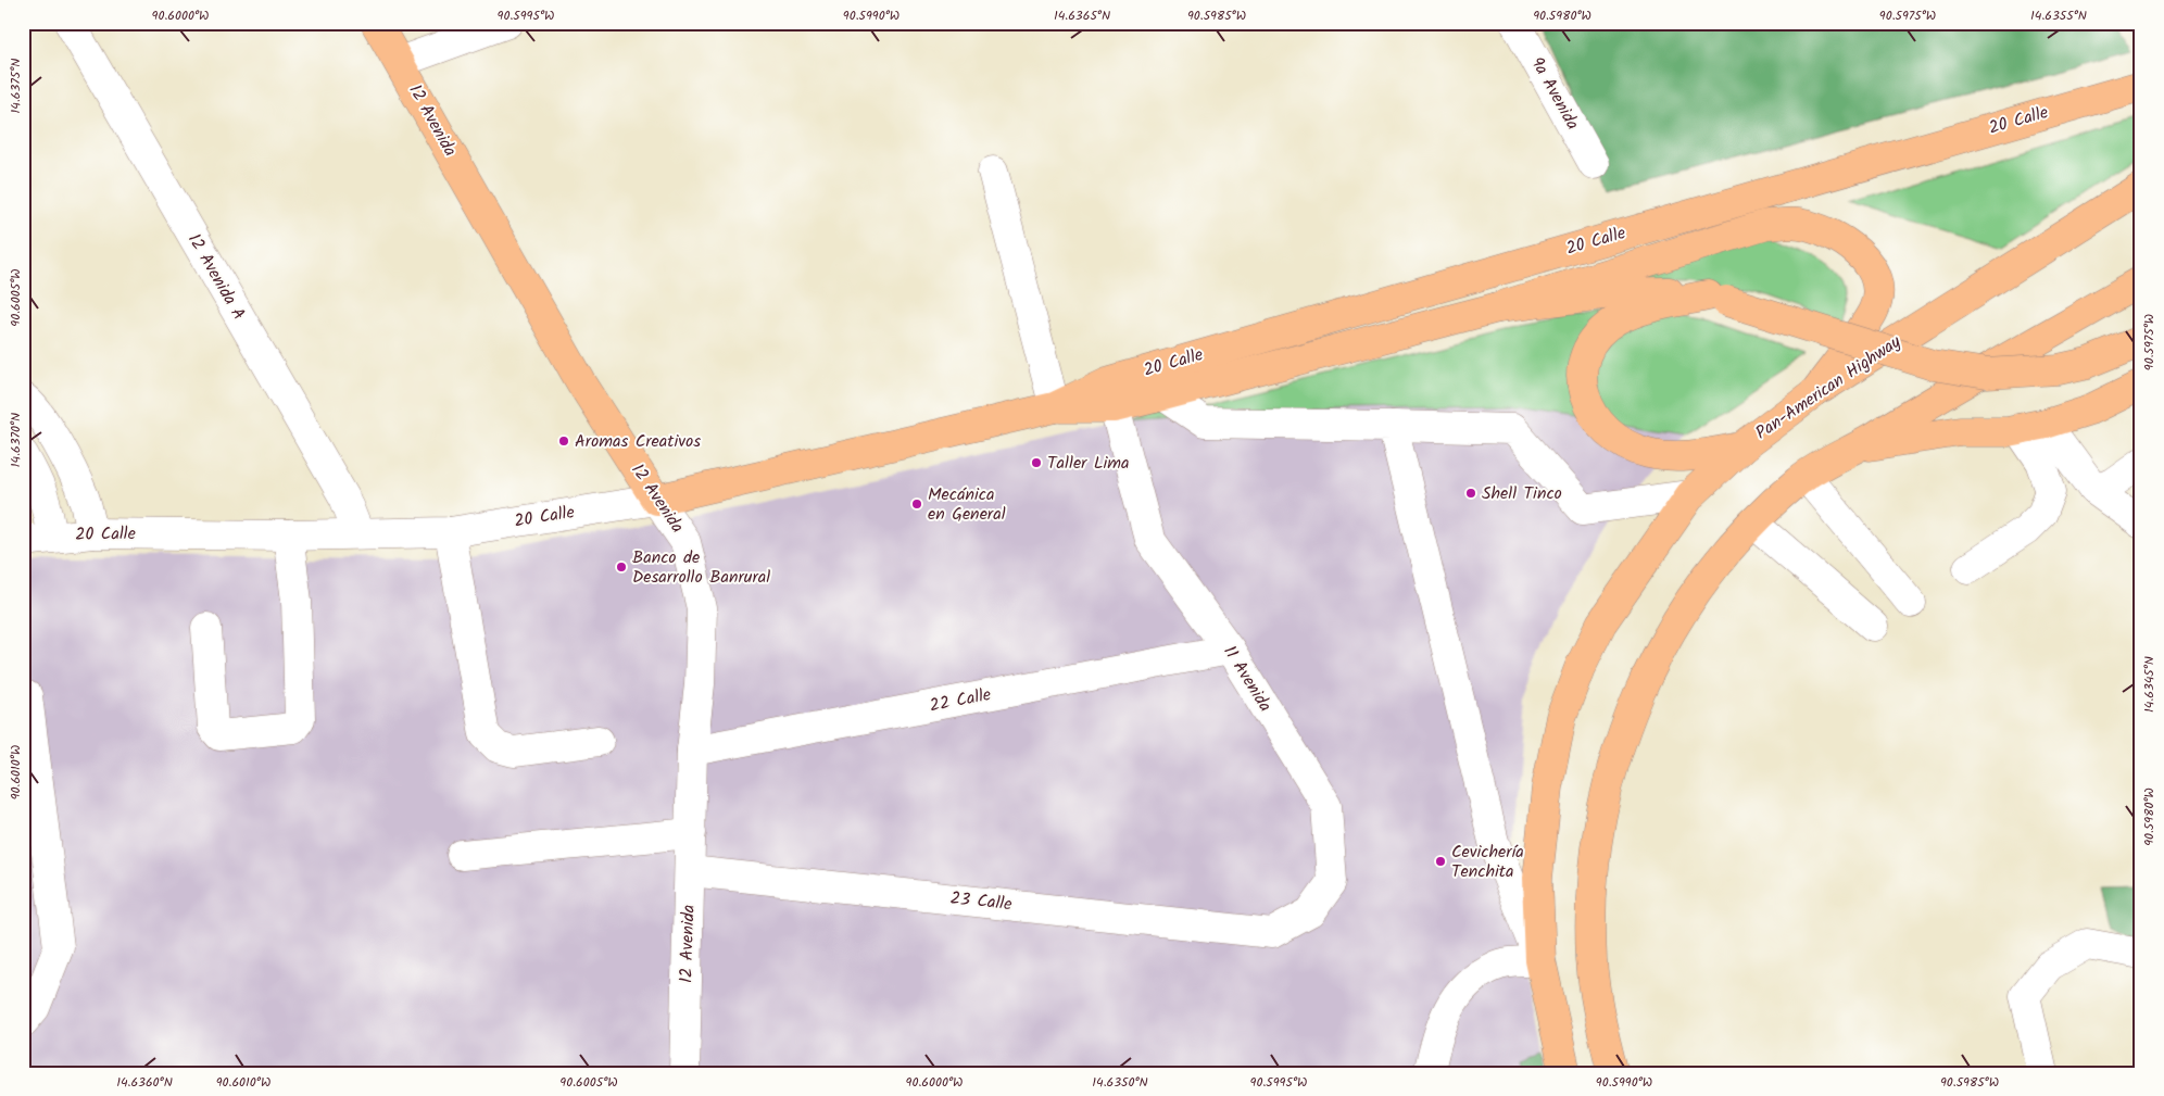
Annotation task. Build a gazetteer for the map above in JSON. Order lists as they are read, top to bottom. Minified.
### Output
{"streets":{"main road":["12 Avenida","20 Calle","Pan-American Highway"],"street":["9a Avenida","12 Avenida A","11 Avenida","22 Calle","23 Calle"]},"crossings":[["12 Avenida","20 Calle"],["12 Avenida","22 Calle"],["12 Avenida","23 Calle"],["20 Calle","12 Avenida A"],["20 Calle","Pan-American Highway"],["20 Calle","11 Avenida"],["11 Avenida","22 Calle"],["11 Avenida","23 Calle"]],"places":["Aromas Creativos","Taller Lima","Shell Tinco","Mecánica en General","Banco de Desarrollo Banrural","Cevichería Tenchita"],"coordinates":["90.6000°W","90.5995°W","90.5990°W","14.6365°N","90.5985°W","90.5980°W","90.5975°W","14.6355°N","14.6375°N","90.6005°W","14.6370°N","14.6345°N","90.6010°W","14.6360°N","14.6350°N"]}
